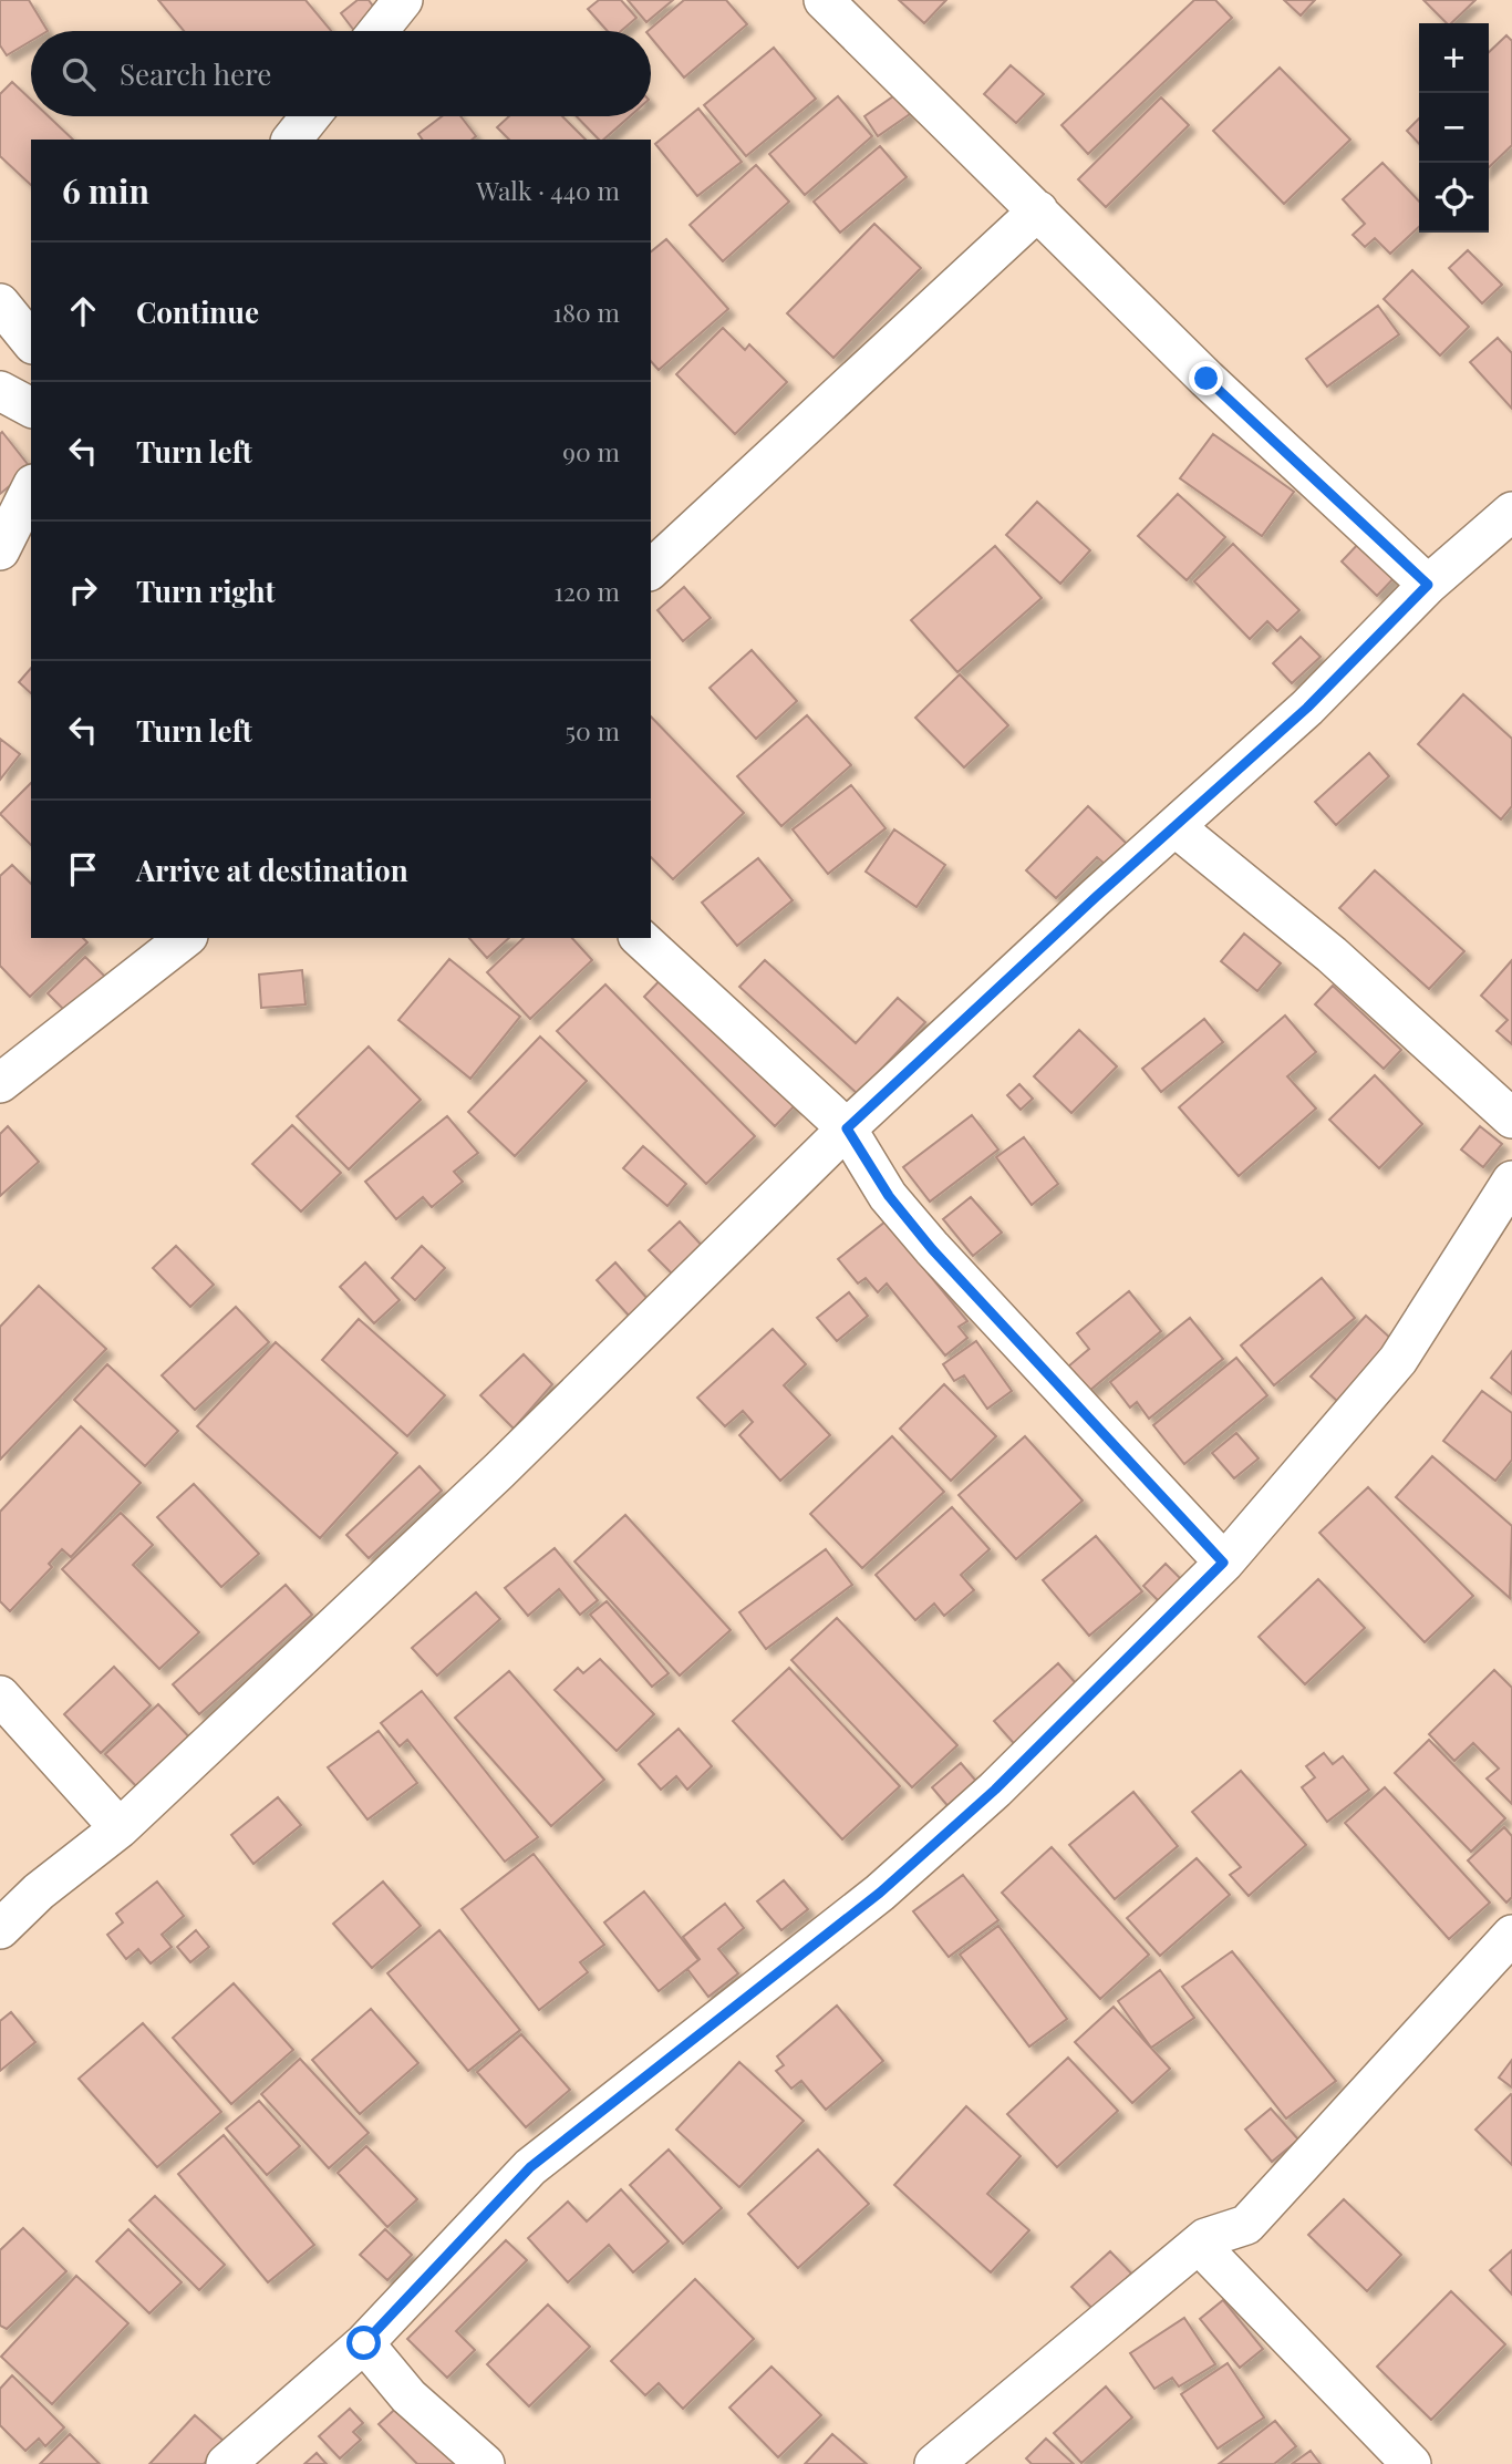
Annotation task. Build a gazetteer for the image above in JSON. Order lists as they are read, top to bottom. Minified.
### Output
{"page":{"map_buttons":["+","−"],"search":"Search here","heading":["6 min","Walk · 440 m"],"list":[["Continue","180 m"],["Turn left","90 m"],["Turn right","120 m"],["Turn left","50 m"],"Arrive at destination"]}}
